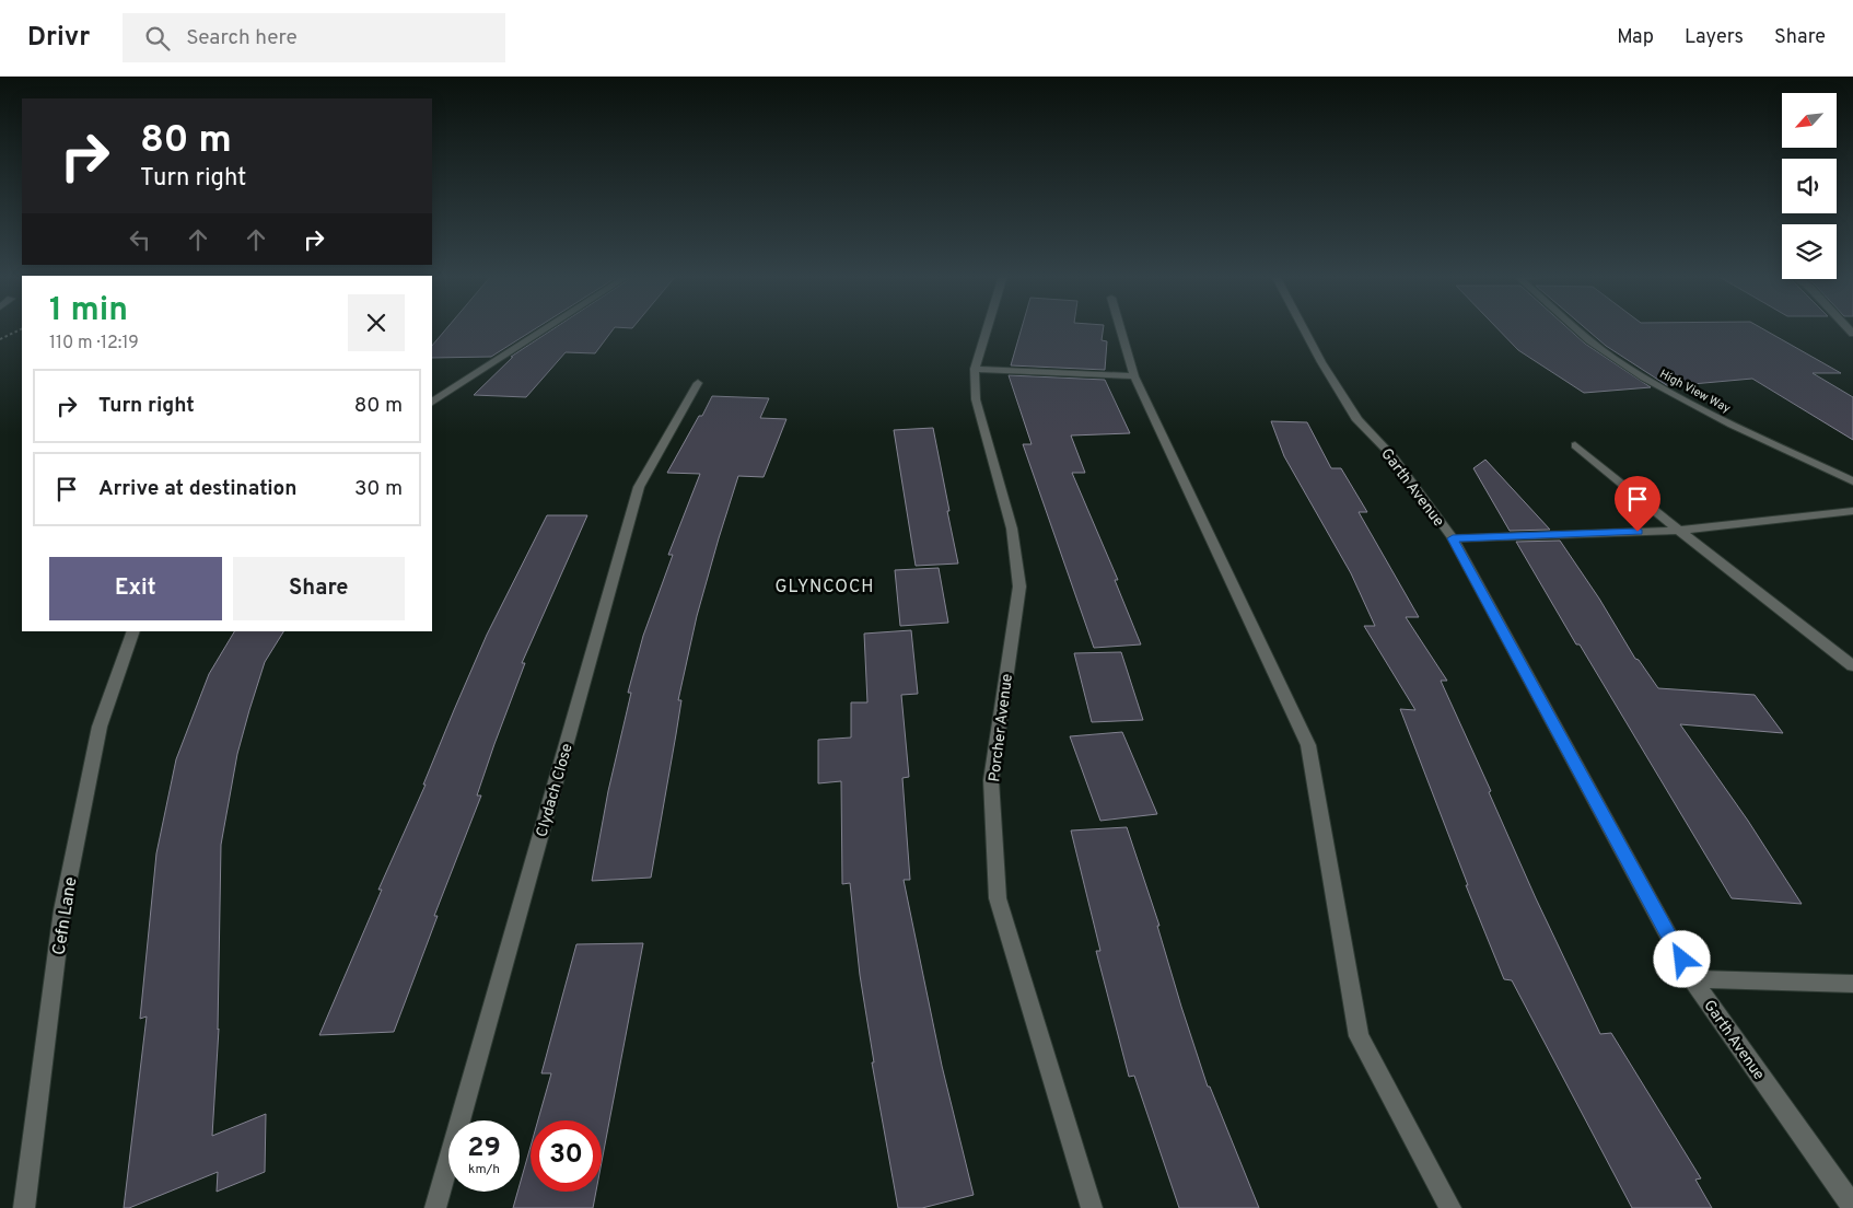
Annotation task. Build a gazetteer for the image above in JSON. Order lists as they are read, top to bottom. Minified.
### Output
{"streets":{"street":["High View Way","Garth Avenue","Porcher Avenue","Clydach Close","Cefn Lane"]},"districts":["GLYNCOCH"],"north":"bottom left","page":{"header":"Drivr","search":"Search here","nav":["Map","Layers","Share"],"turn":["80 m","Turn right"],"heading":["1 min","110 m · 12:19"],"list":[{"name":"Turn right","value":"80 m"},{"name":"Arrive at destination","value":"30 m"}],"buttons":["Exit","Share"],"speed":"29 km/h","limit":"30"}}
